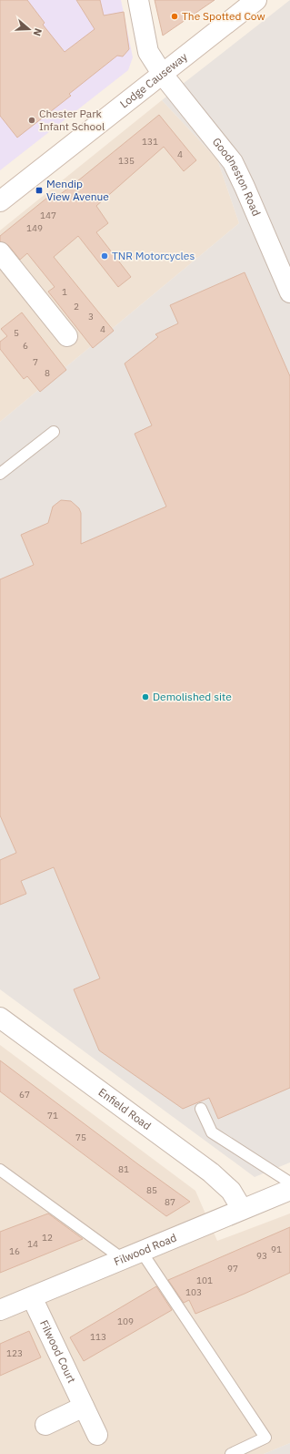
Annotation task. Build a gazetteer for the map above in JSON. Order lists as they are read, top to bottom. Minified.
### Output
{"streets":{"street":["Lodge Causeway","Goodneston Road","Enfield Road","Filwood Road","Filwood Court"]},"crossings":[["Lodge Causeway","Goodneston Road"],["Enfield Road","Filwood Road"],["Filwood Road","Filwood Court"]],"places":{"other":["The Spotted Cow","Chester Park Infant School","TNR Motorcycles","Demolished site"],"transit":["Mendip View Avenue"]},"house_numbers":["131","4","135","147","149","1","2","3","4","5","6","7","8","67","71","75","81","85","87","12","14","91","16","93","97","101","103","109","113","123"],"north":"right"}
